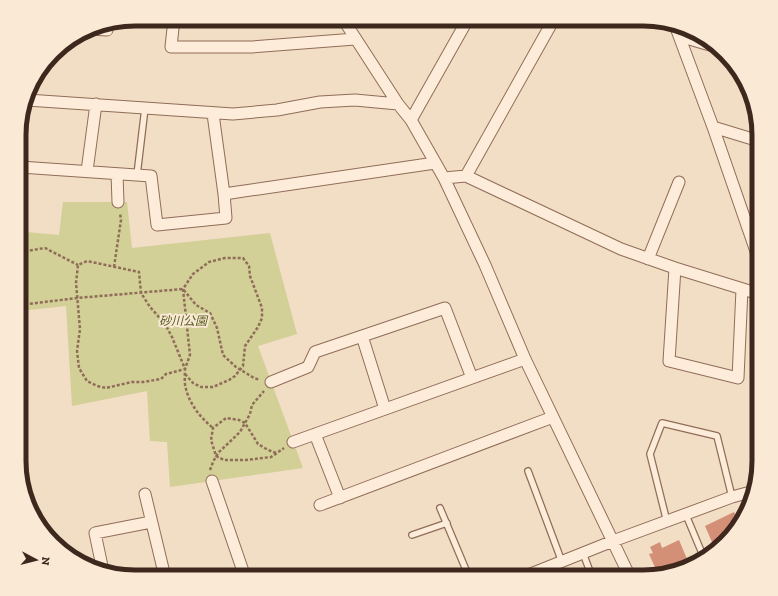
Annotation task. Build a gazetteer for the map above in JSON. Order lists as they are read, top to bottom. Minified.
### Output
{"parks":["砂川公園"],"north":"right"}
